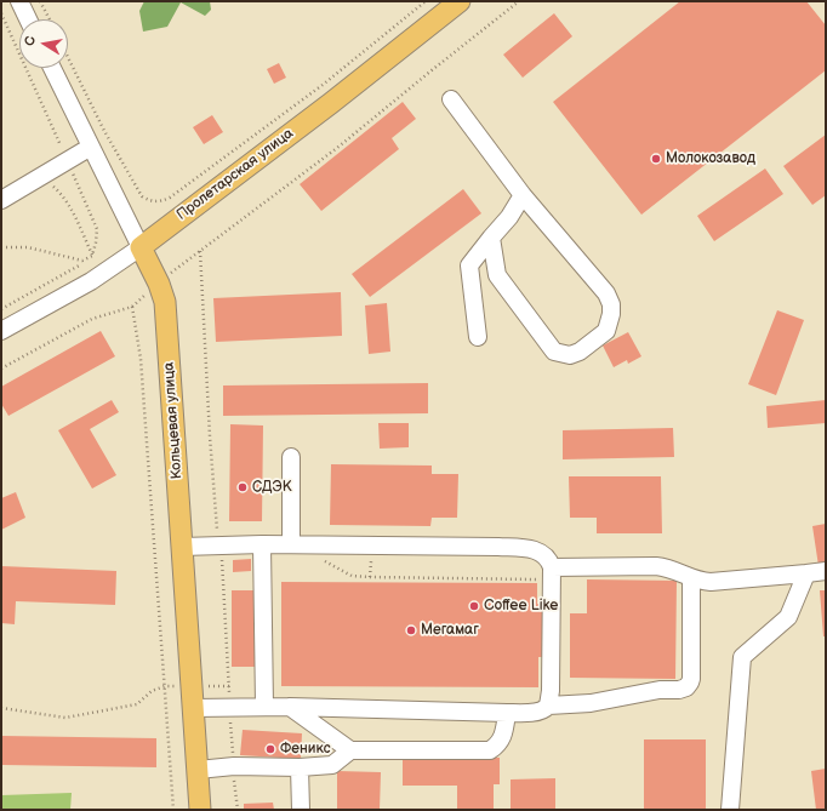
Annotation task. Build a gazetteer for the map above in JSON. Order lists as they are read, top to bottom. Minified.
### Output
{"streets":{"main road":["Пролетарская улица","Кольцевая улица"]},"crossings":[["Пролетарская улица","Кольцевая улица"]],"places":["Молокозавод","СДЭК","Coffee Like","Мегамаг","Феникс"],"north":"left"}
